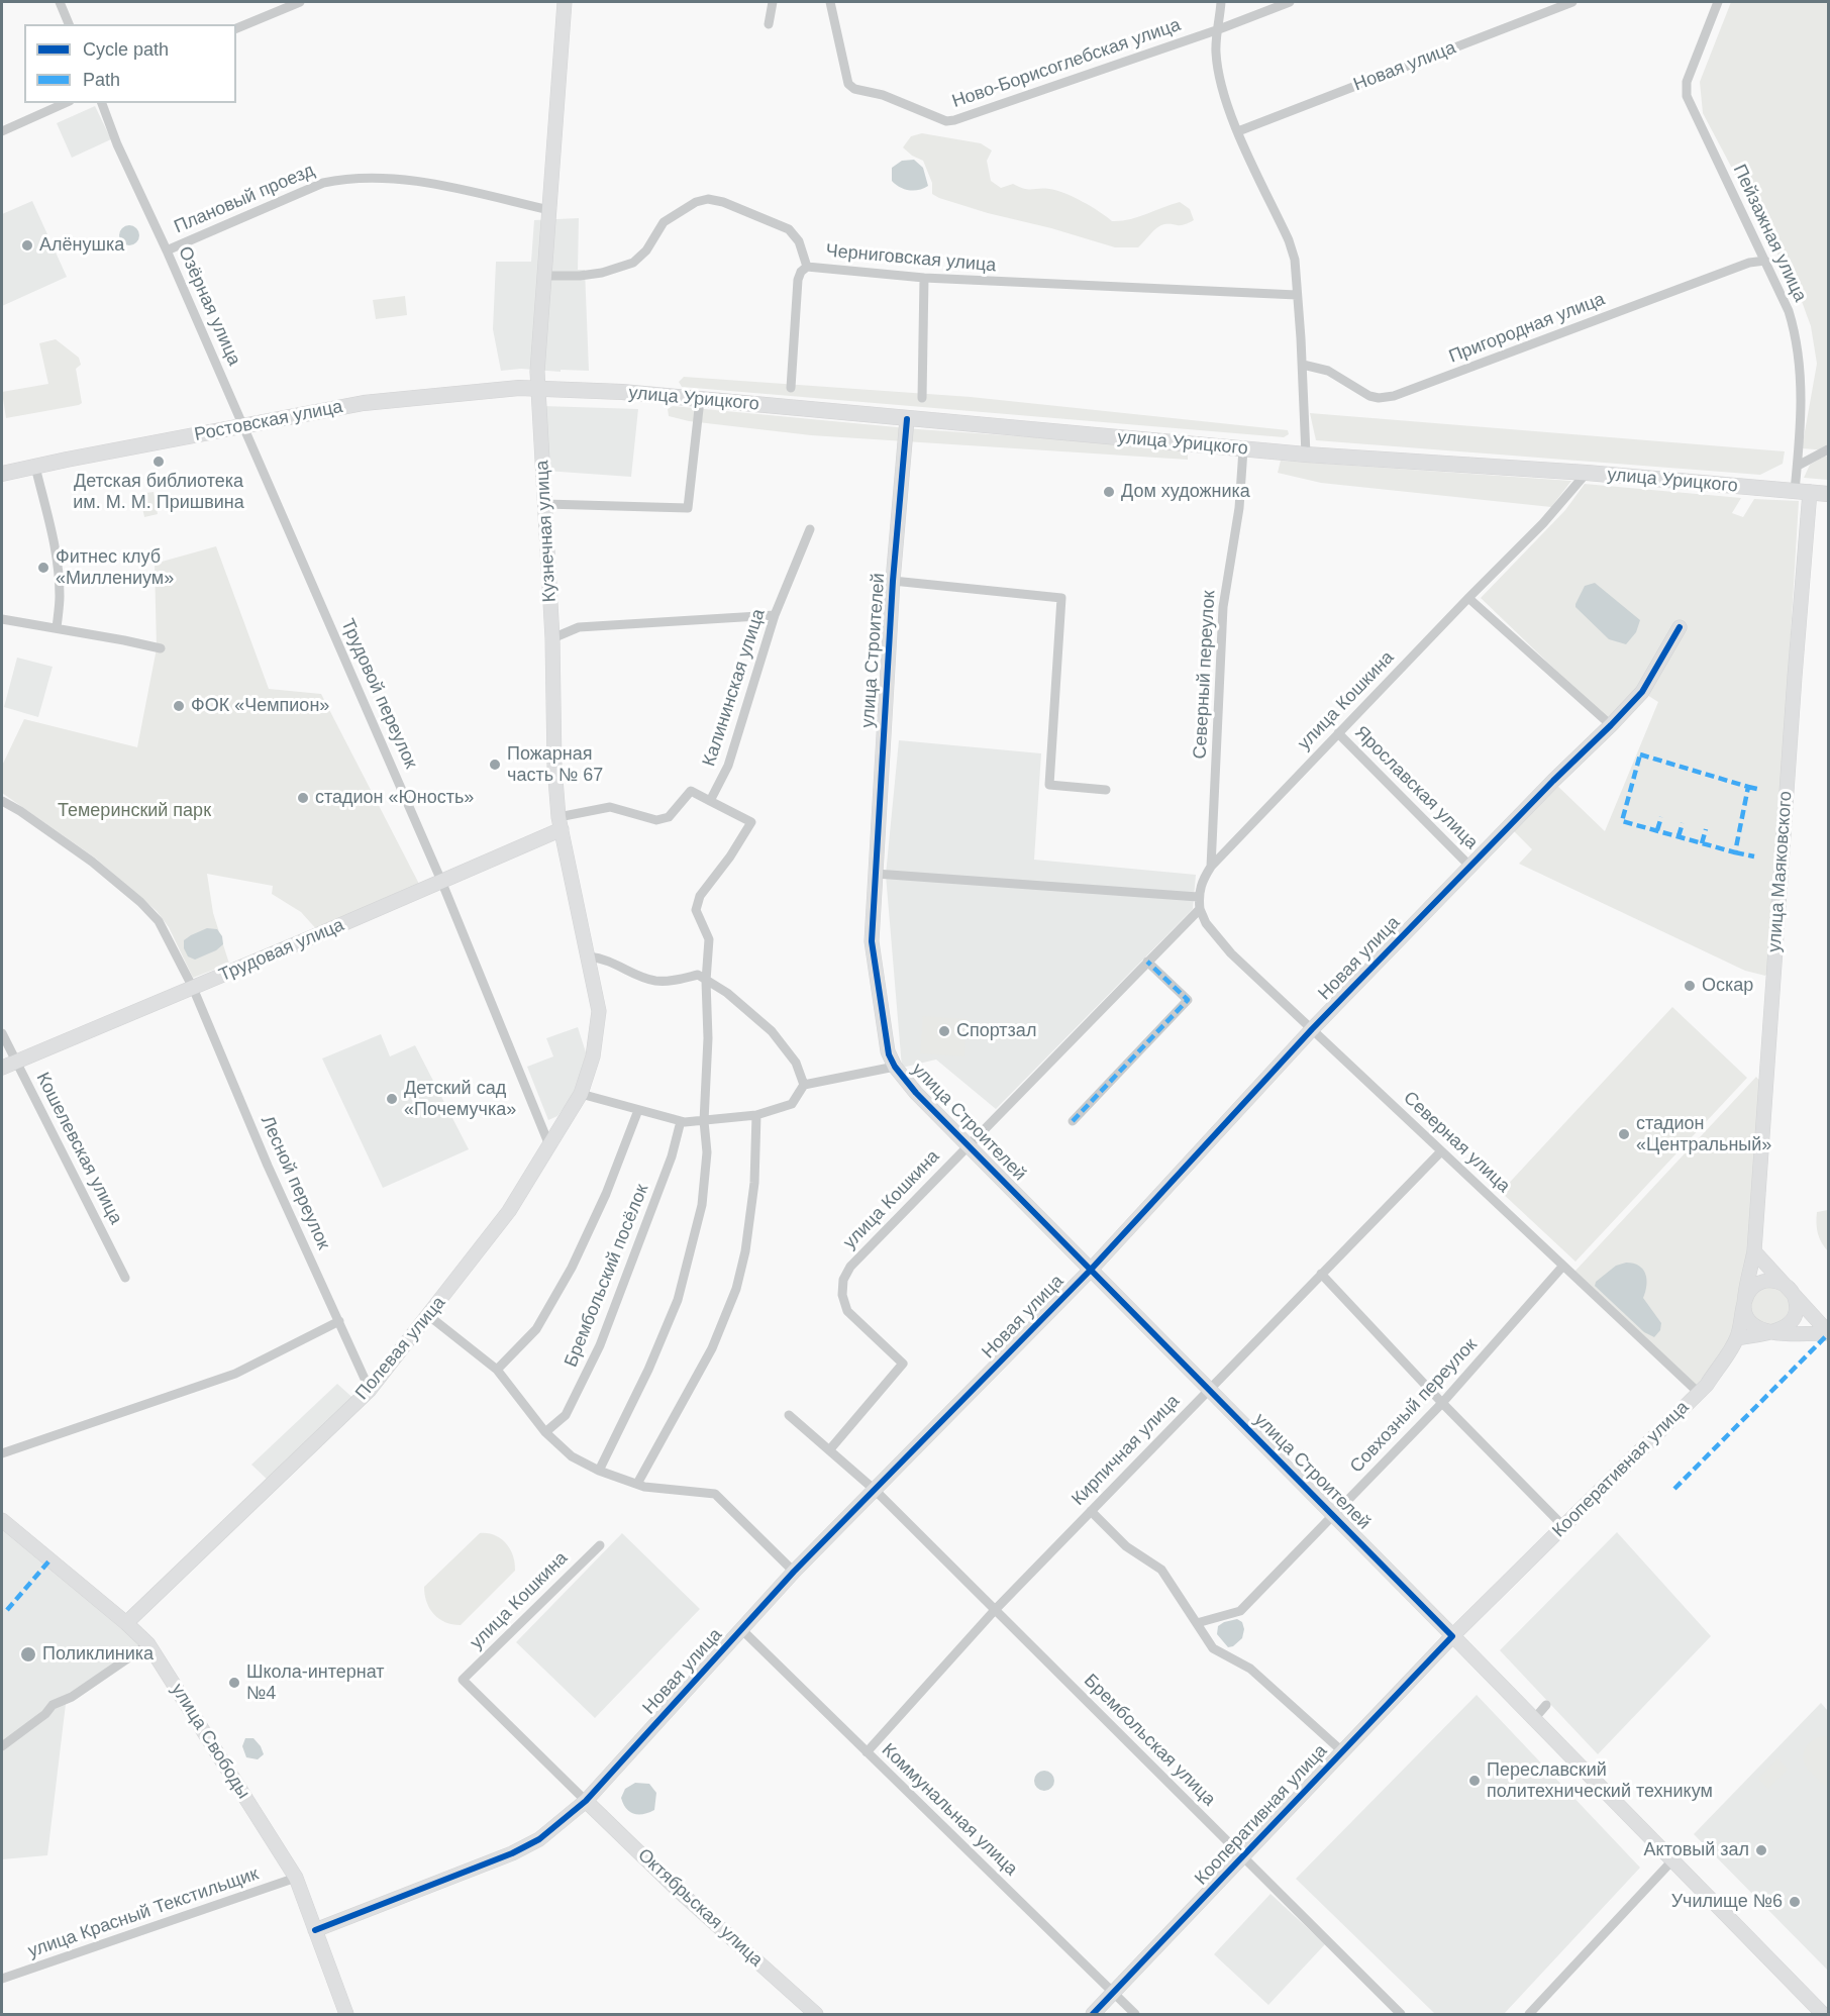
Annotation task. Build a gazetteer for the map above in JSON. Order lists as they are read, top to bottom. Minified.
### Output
{"streets":{"main road":["улица Урицкого","Ростовская улица"],"street":["Ново-Борисоглебская улица","Новая улица","Плановый проезд","Пейзажная улица","Черниговская улица","Озёрная улица","Пригородная улица","Кузнечная улица","улица Строителей","Северный переулок","Калининская улица","Трудовой переулок","улица Кошкина","Ярославская улица","улица Маяковского","Трудовая улица","Северная улица","Кошелевская улица","Лесной переулок","Брембольский посёлок","Полевая улица","Совхозный переулок","Кирпичная улица","Кооперативная улица","Брембольская улица","улица Свободы","Коммунальная улица","Октябрьская улица","улица Красный Текстильщик"]},"crossings":[["Новая улица","улица Строителей"],["Новая улица","улица Кошкина"],["Новая улица","Ярославская улица"],["Новая улица","Северная улица"],["Новая улица","Брембольская улица"],["Новая улица","улица Свободы"],["Новая улица","Коммунальная улица"],["Новая улица","Октябрьская улица"],["Плановый проезд","Озёрная улица"],["Плановый проезд","Кузнечная улица"],["Пейзажная улица","Пригородная улица"],["Пейзажная улица","улица Урицкого"],["Пейзажная улица","улица Маяковского"],["Черниговская улица","Кузнечная улица"],["Озёрная улица","Ростовская улица"],["Озёрная улица","Трудовой переулок"],["улица Урицкого","Ростовская улица"],["улица Урицкого","Кузнечная улица"],["улица Урицкого","улица Строителей"],["улица Урицкого","Северный переулок"],["улица Урицкого","улица Кошкина"],["улица Урицкого","улица Маяковского"],["Ростовская улица","Кузнечная улица"],["Ростовская улица","Трудовой переулок"],["Кузнечная улица","Трудовая улица"],["Кузнечная улица","Полевая улица"],["улица Строителей","улица Кошкина"],["улица Строителей","Совхозный переулок"],["улица Строителей","Кирпичная улица"],["улица Строителей","Кооперативная улица"],["Северный переулок","улица Кошкина"],["Трудовой переулок","Трудовая улица"],["Трудовой переулок","Полевая улица"],["улица Кошкина","Ярославская улица"],["улица Кошкина","Северная улица"],["улица Кошкина","Брембольская улица"],["улица Кошкина","Октябрьская улица"],["улица Маяковского","Кооперативная улица"],["Трудовая улица","Кошелевская улица"],["Трудовая улица","Лесной переулок"],["Северная улица","Совхозный переулок"],["Северная улица","Кирпичная улица"],["Северная улица","Кооперативная улица"],["Лесной переулок","Полевая улица"],["Полевая улица","улица Свободы"],["Кирпичная улица","Брембольская улица"],["Кирпичная улица","Коммунальная улица"],["Кооперативная улица","Брембольская улица"],["Кооперативная улица","Коммунальная улица"],["улица Свободы","улица Красный Текстильщик"]],"parks":["Темеринский парк"],"places":["Алёнушка","Детская библиотека им. М. М. Пришвина","Дом художника","Фитнес клуб «Миллениум»","ФОК «Чемпион»","Пожарная часть № 67","стадион «Юность»","Оскар","Спортзал","Детский сад «Почемучка»","стадион «Центральный»","Поликлиника","Школа-интернат №4","Переславский политехнический техникум","Актовый зал","Училище №6"],"legend":["Cycle path","Path"]}
